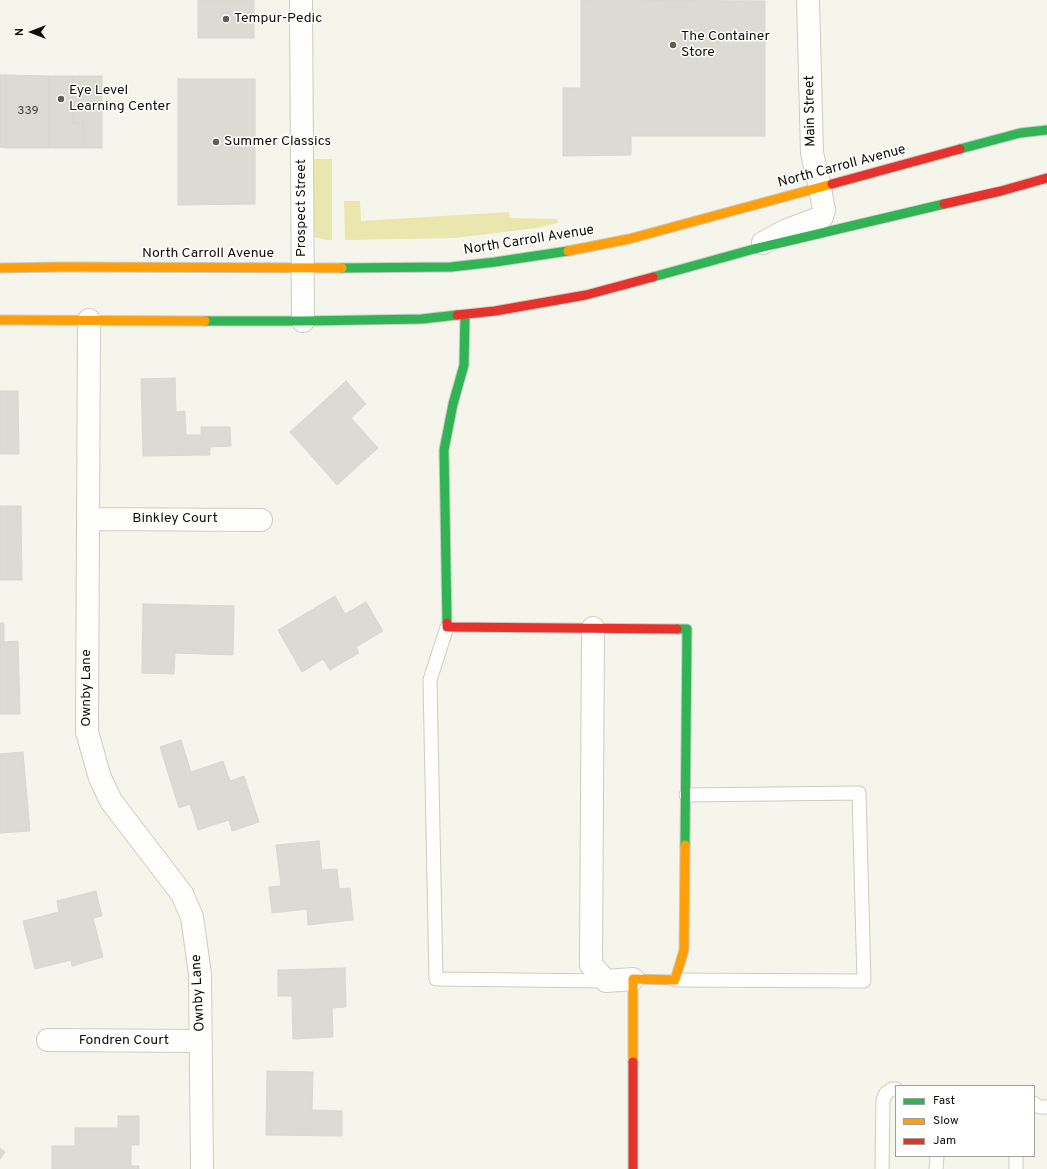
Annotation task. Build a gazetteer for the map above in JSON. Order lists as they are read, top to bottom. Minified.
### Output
{"streets":{"main road":["North Carroll Avenue"],"street":["Main Street","Prospect Street","Binkley Court","Ownby Lane","Fondren Court"]},"crossings":[["Main Street","North Carroll Avenue"],["North Carroll Avenue","Prospect Street"],["Binkley Court","Ownby Lane"],["Ownby Lane","Fondren Court"]],"places":["Tempur-Pedic","The Container Store","Eye Level Learning Center","Summer Classics"],"house_numbers":["339"],"legend":["Fast","Slow","Jam"],"north":"left"}
